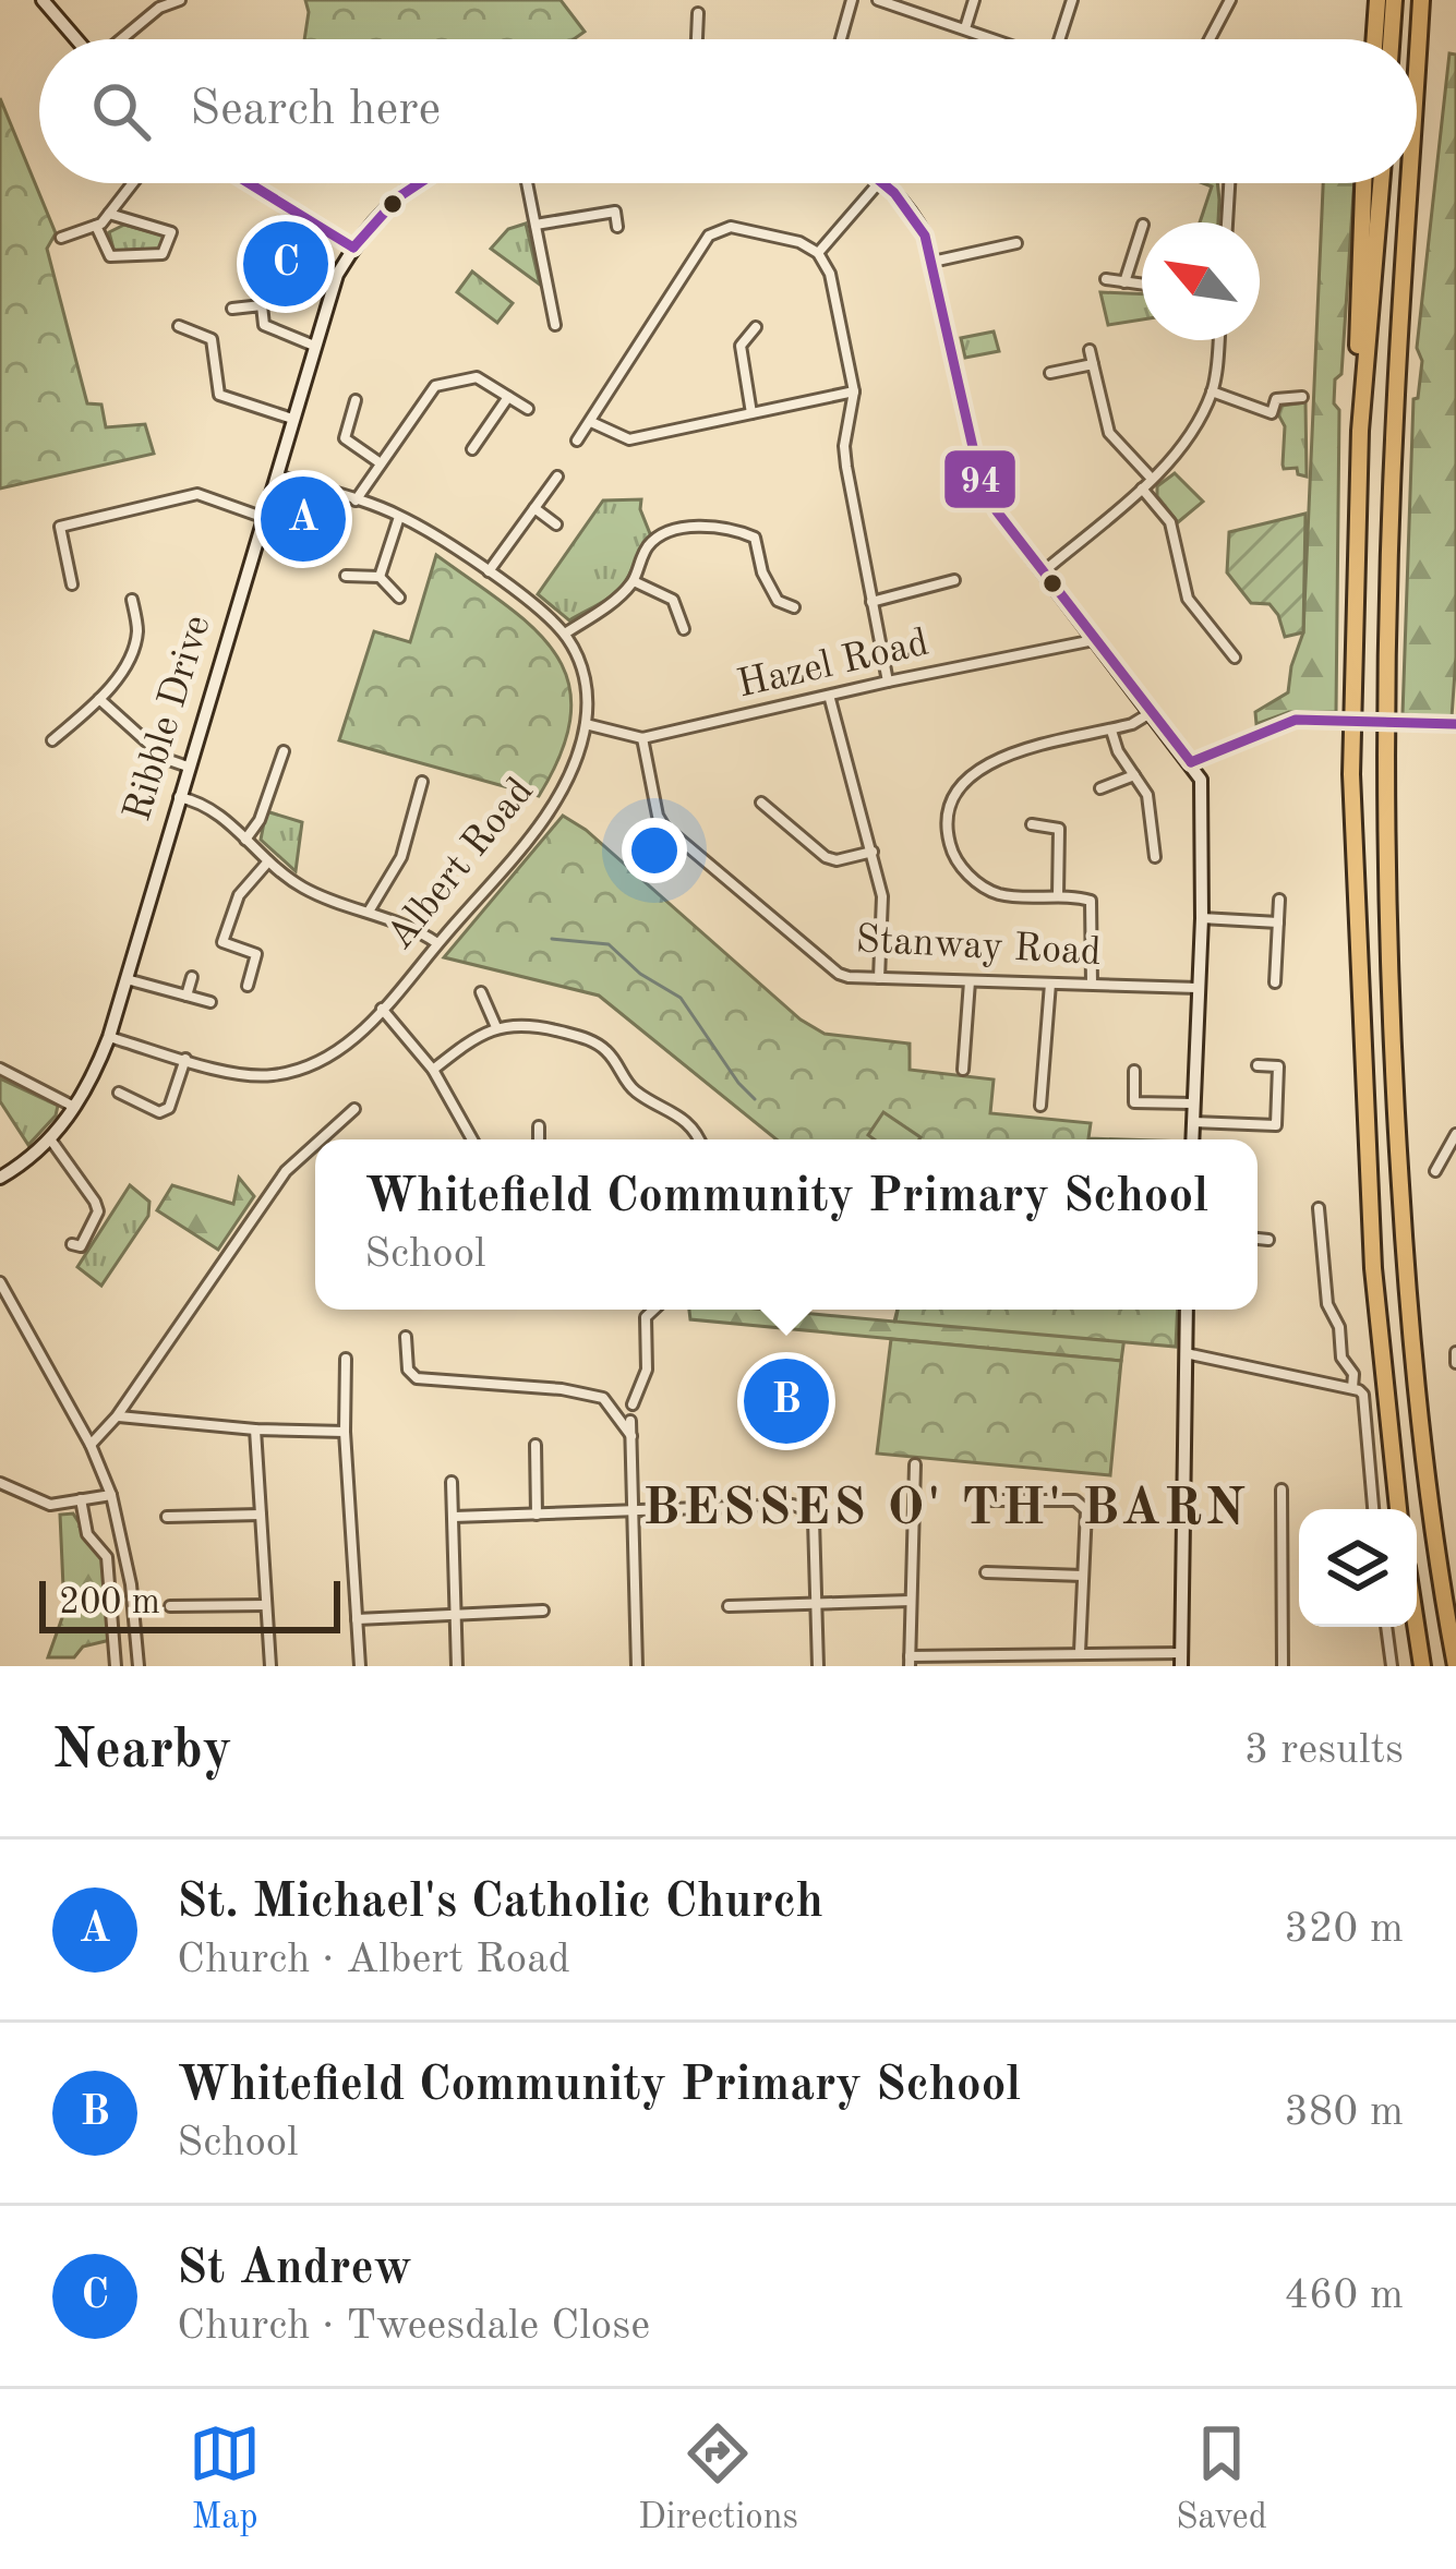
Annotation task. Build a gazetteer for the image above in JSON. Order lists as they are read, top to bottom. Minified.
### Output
{"streets":{"street":["Hazel Road","Ribble Drive","Albert Road","Stanway Road"]},"crossings":[["Hazel Road","Albert Road"],["Hazel Road","Stanway Road"],["Ribble Drive","Albert Road"]],"districts":["BESSES O' TH' BARN"],"lines":["transit line 94"],"scale_bar":"200 m","north":"top left","page":{"search":"Search here","pins":["C","A","B"],"popup":["Whitefield Community Primary School","School"],"scale":"200 m","heading":["Nearby","3 results"],"list":[{"mark":"A","name":"St. Michael's Catholic Church","note":"Church · Albert Road","value":"320 m"},{"mark":"B","name":"Whitefield Community Primary School","note":"School","value":"380 m"},{"mark":"C","name":"St Andrew","note":"Church · Tweesdale Close","value":"460 m"}],"nav":["Map","Directions","Saved"]}}
